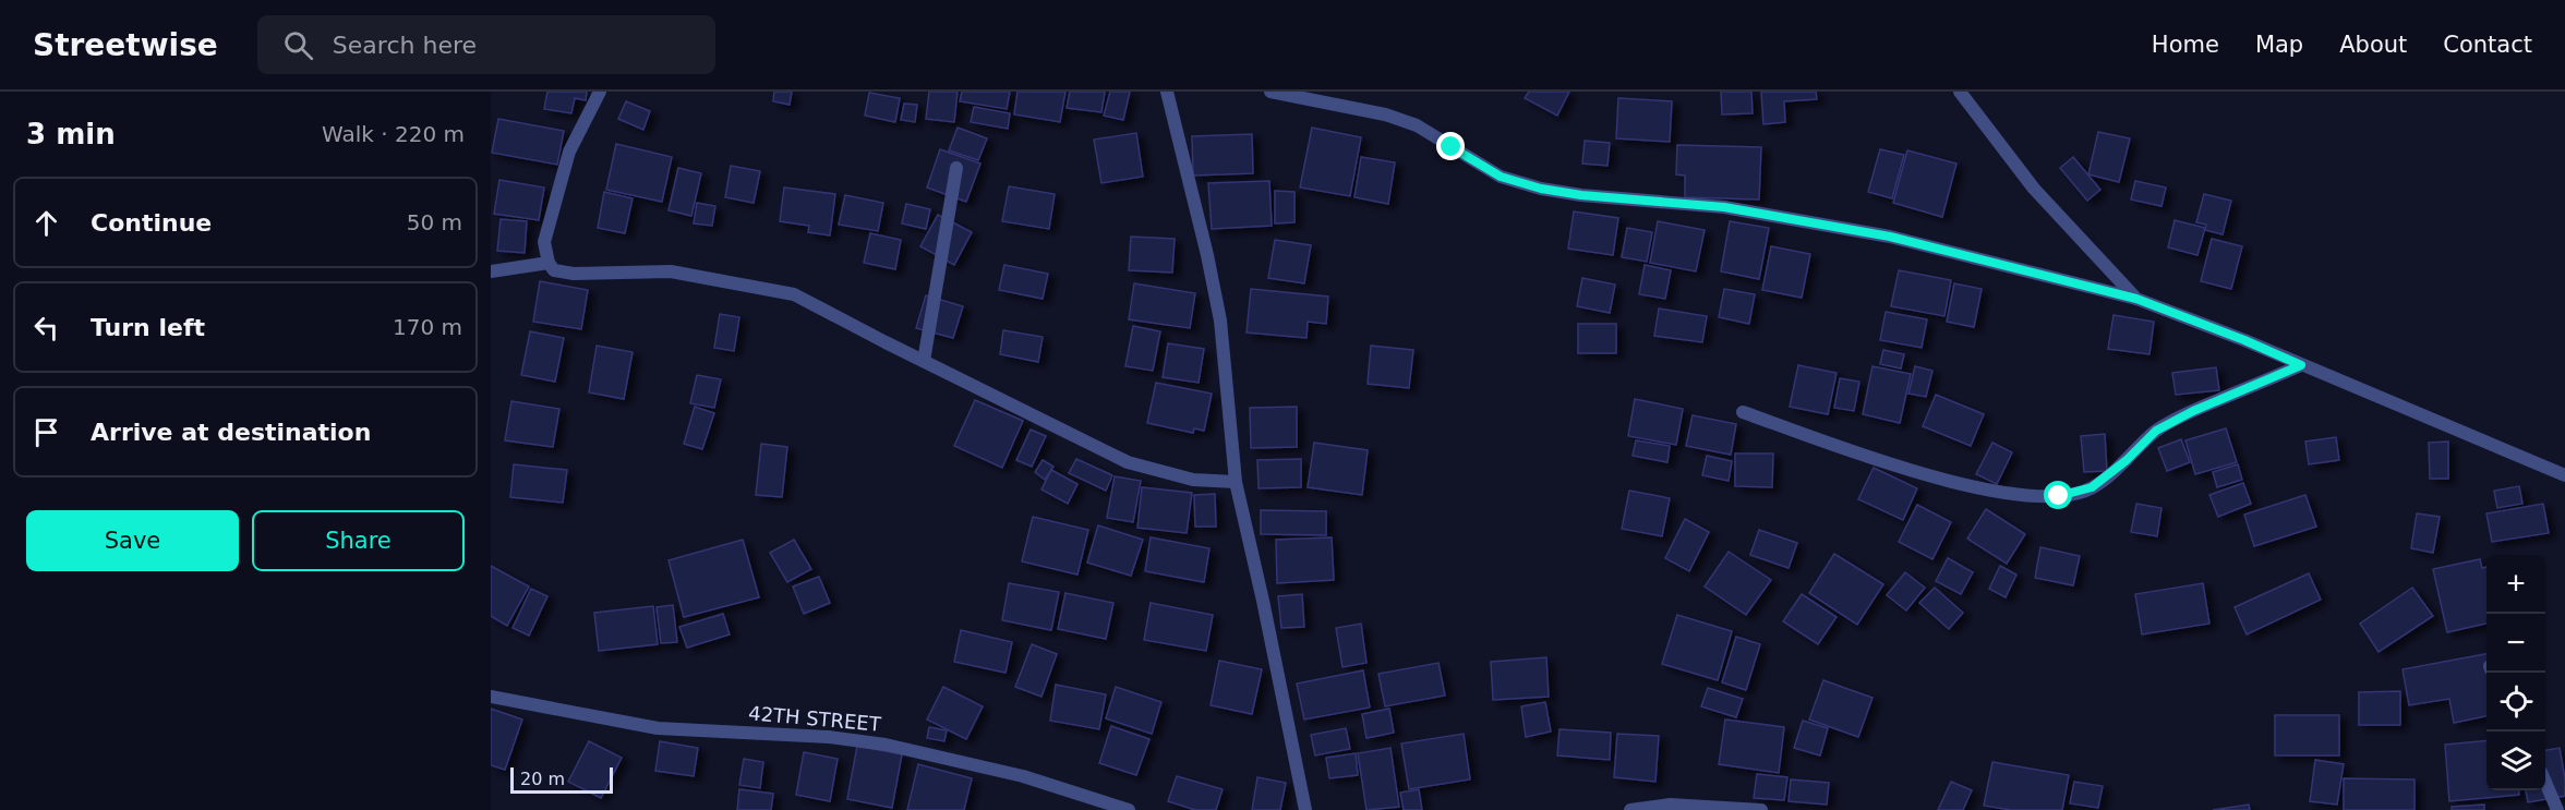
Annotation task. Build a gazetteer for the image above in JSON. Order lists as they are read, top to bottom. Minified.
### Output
{"streets":{"street":["42TH STREET"]},"scale_bar":"20 m","page":{"header":"Streetwise","search":"Search here","nav":["Home","Map","About","Contact"],"heading":["3 min","Walk · 220 m"],"list":[["Continue","50 m"],["Turn left","170 m"],"Arrive at destination"],"buttons":["Save","Share"],"map_buttons":["+","−"],"scale":"20 m"}}
